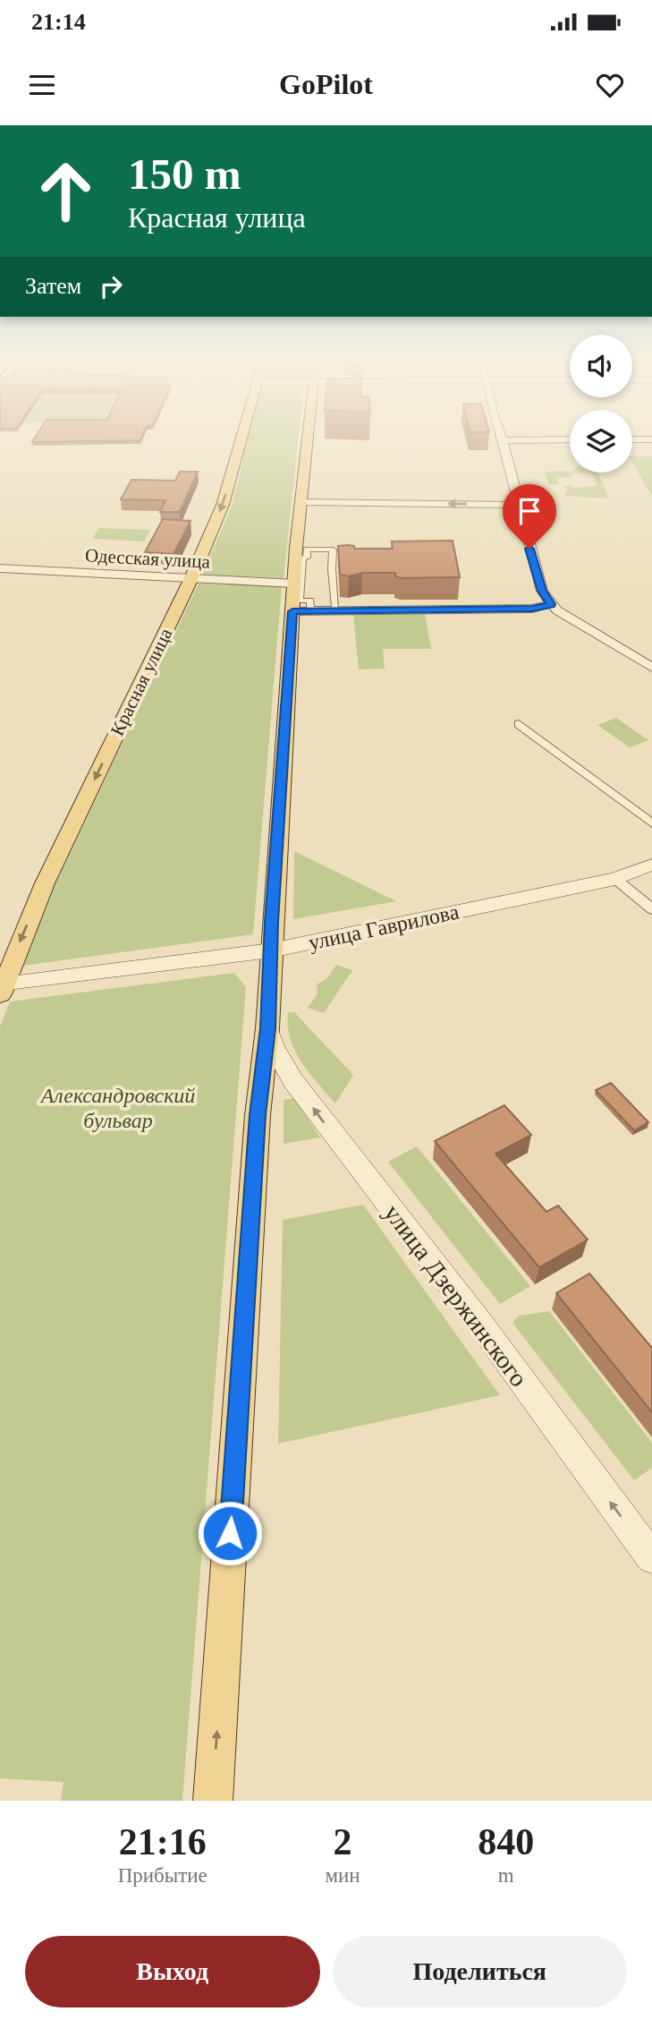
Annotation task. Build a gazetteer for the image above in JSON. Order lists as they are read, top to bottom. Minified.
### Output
{"streets":{"main road":["Красная улица","улица Гаврилова","улица Дзержинского"],"street":["Одесская улица"]},"crossings":[["Одесская улица","Красная улица"],["Красная улица","улица Гаврилова"]],"one_way":["улица Дзержинского"],"parks":["Александровский бульвар"],"page":{"status":"21:14","header":"GoPilot","turn":["150 m","Красная улица"],"then":"Затем","eta":["21:16","Прибытие","2","мин","840","m"],"buttons":["Выход","Поделиться"]}}
